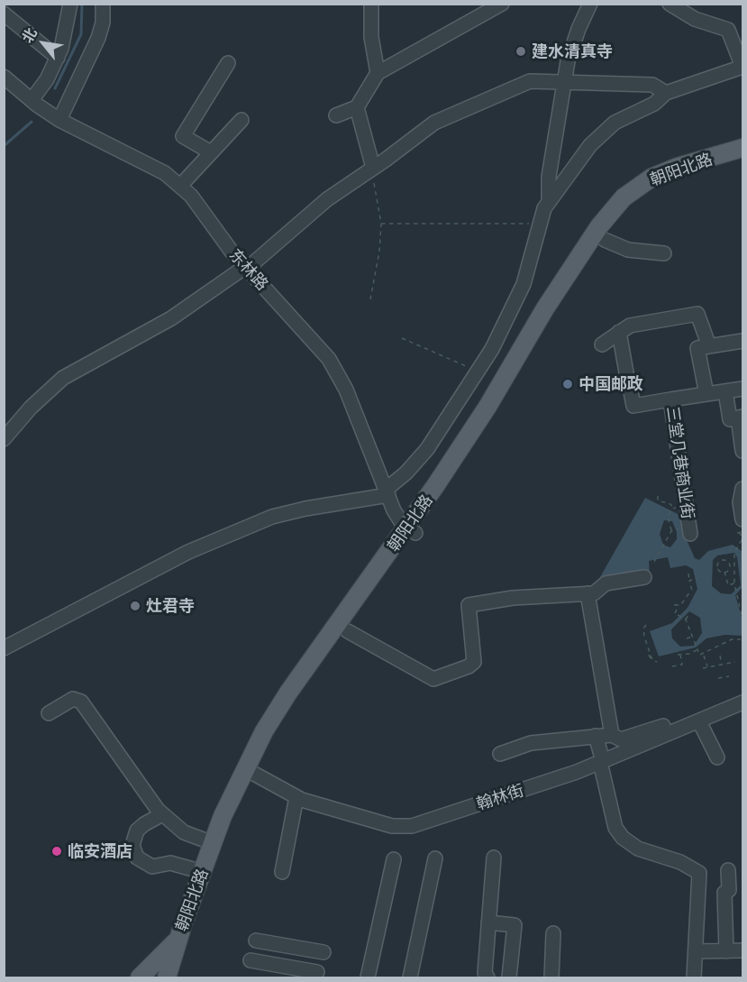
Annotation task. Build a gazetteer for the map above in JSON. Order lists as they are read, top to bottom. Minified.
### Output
{"streets":{"main road":["朝阳北路"],"street":["东林路","三堂几巷商业街","翰林街"]},"crossings":[["朝阳北路","东林路"],["朝阳北路","翰林街"]],"places":["建水清真寺","中国邮政","灶君寺","临安酒店"],"north":"top left"}
